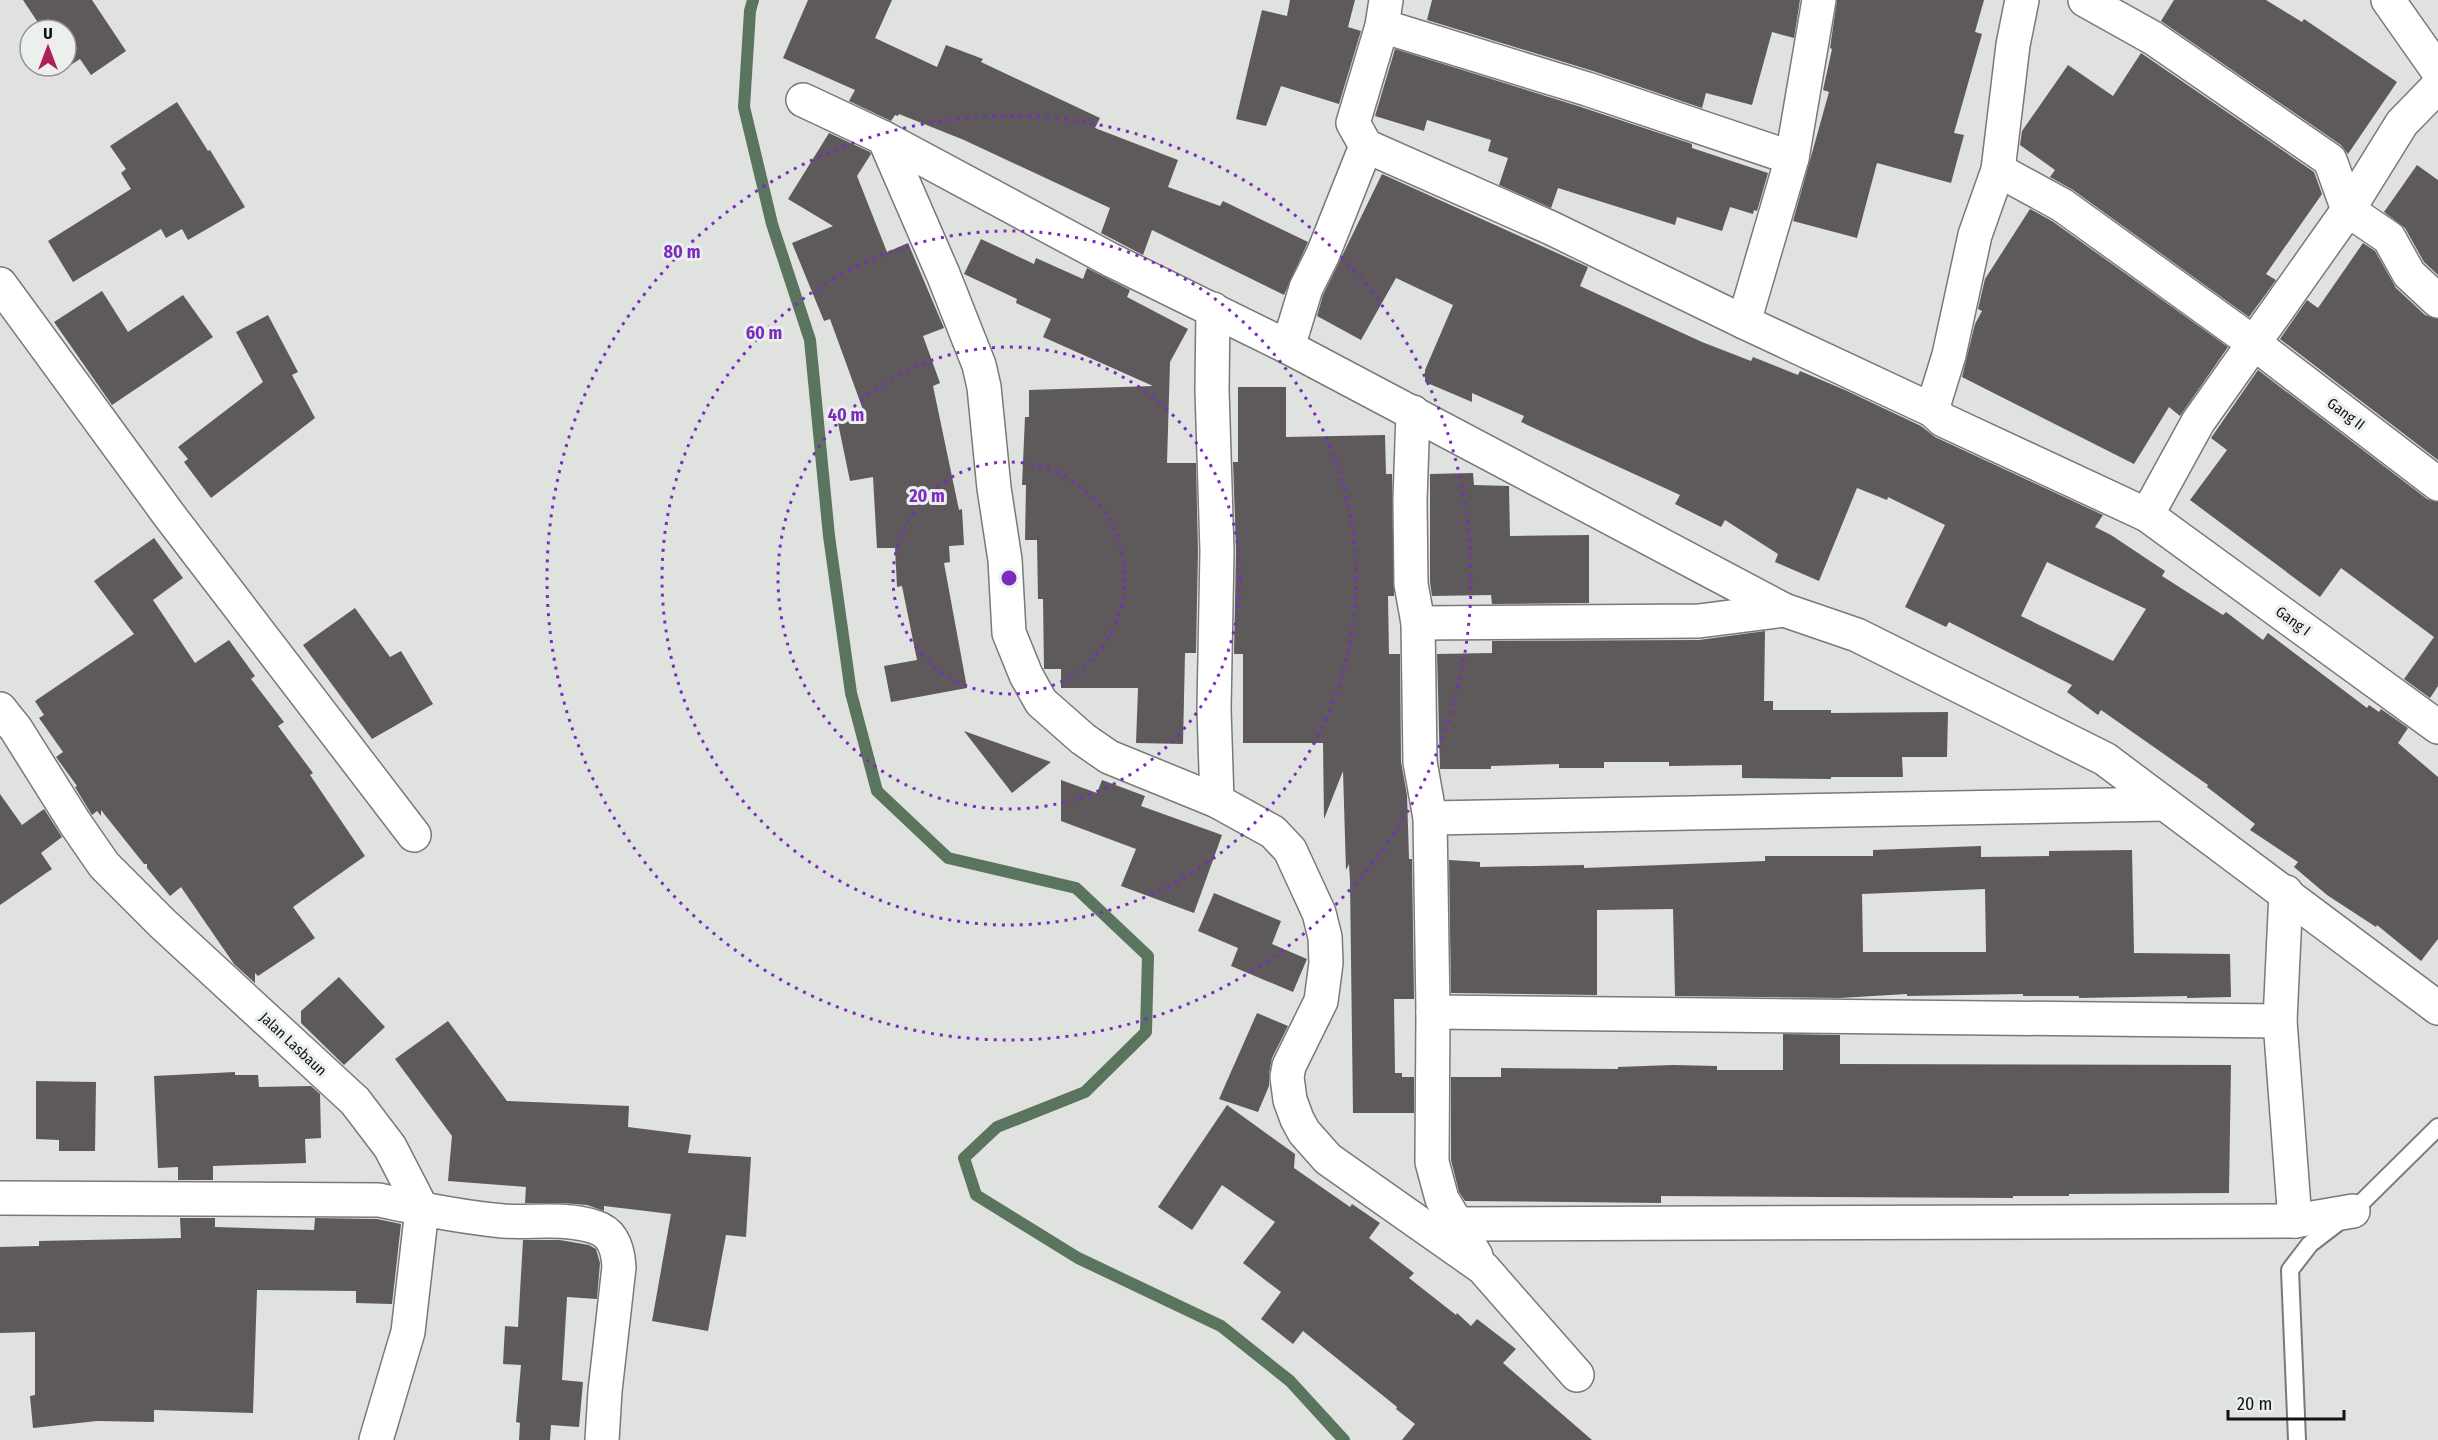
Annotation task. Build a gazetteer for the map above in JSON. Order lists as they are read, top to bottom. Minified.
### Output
{"streets":{"street":["Gang II","Gang I","Jalan Lasbaun"]},"scale_bar":"20 m","north":"top","rings":["80 m","60 m","40 m","20 m"]}
